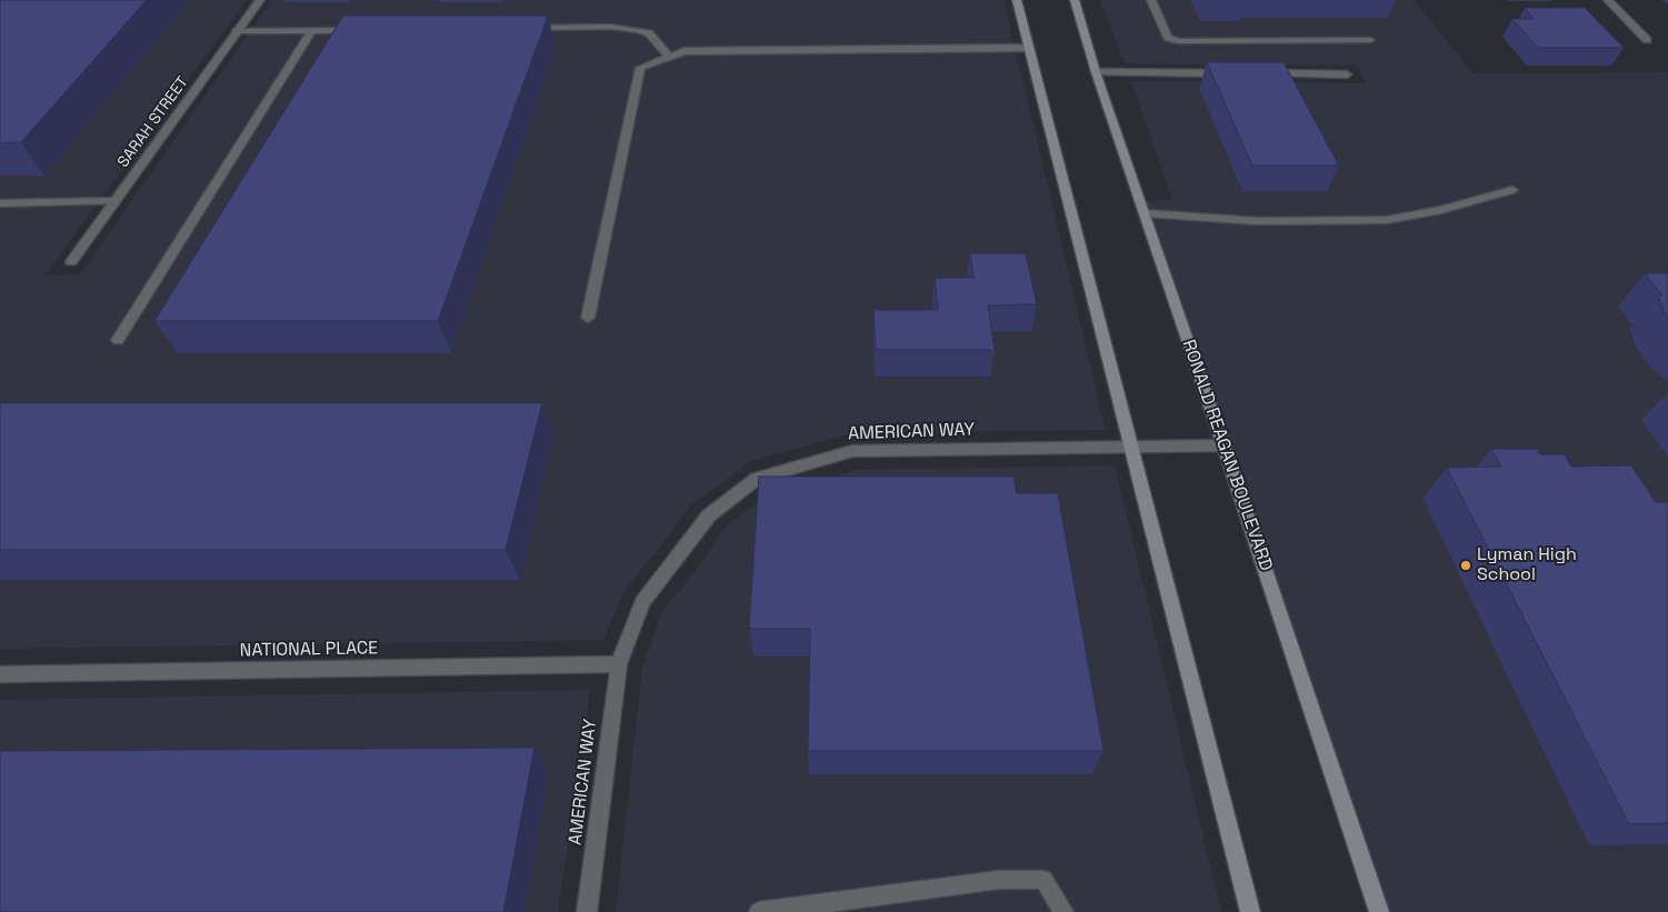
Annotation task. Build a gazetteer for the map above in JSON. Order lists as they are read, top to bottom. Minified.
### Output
{"streets":{"main road":["RONALD REAGAN BOULEVARD"],"street":["SARAH STREET","AMERICAN WAY","NATIONAL PLACE"]},"crossings":[["AMERICAN WAY","RONALD REAGAN BOULEVARD"],["AMERICAN WAY","NATIONAL PLACE"]],"places":["Lyman High School"]}
